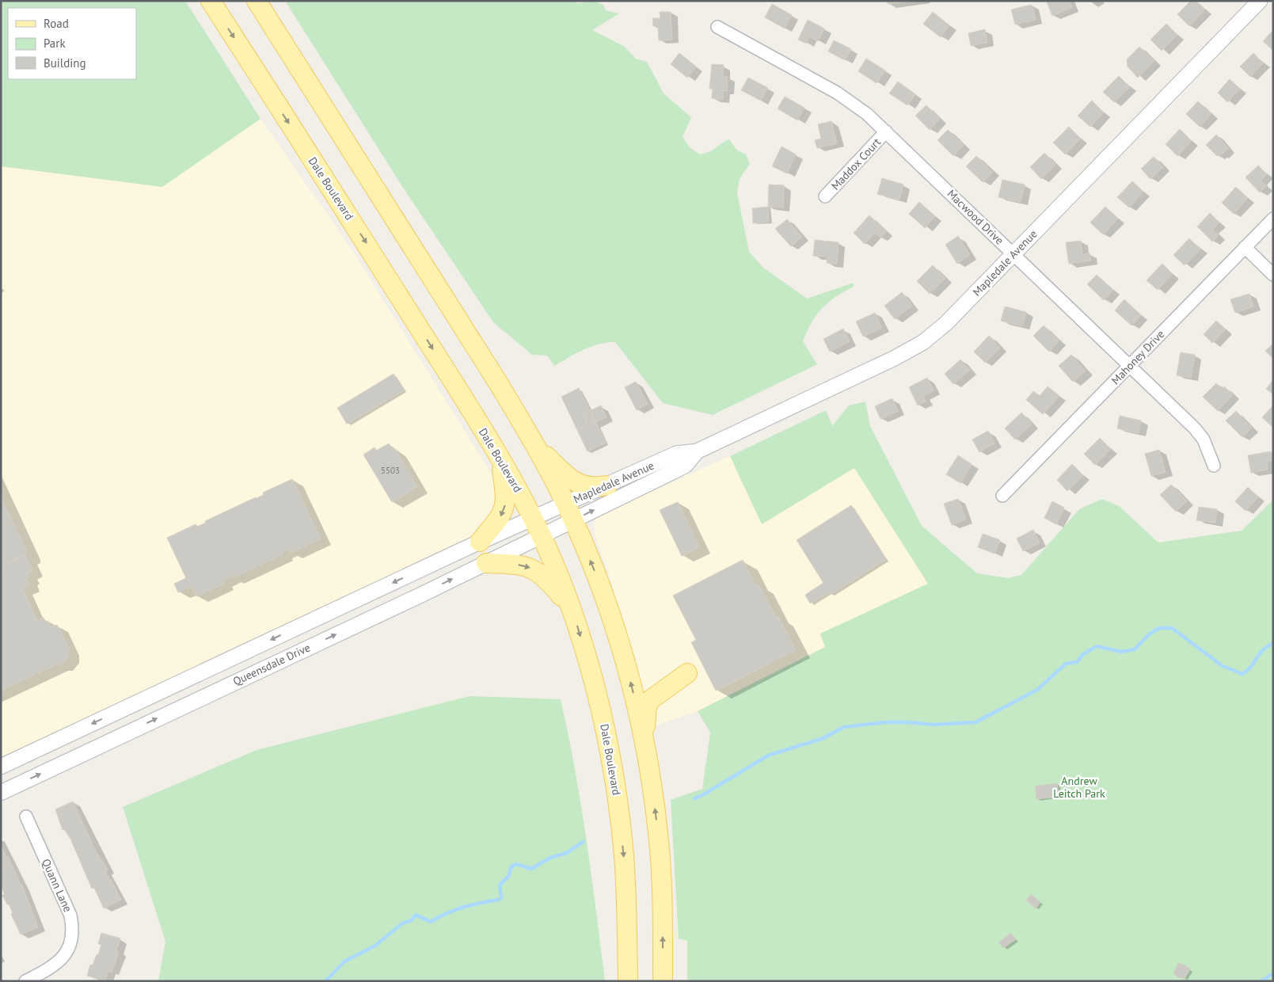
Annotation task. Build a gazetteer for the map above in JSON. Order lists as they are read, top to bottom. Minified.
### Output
{"streets":{"main road":["Dale Boulevard"],"street":["Maddox Court","Macwood Drive","Mapledale Avenue","Mahoney Drive","Queensdale Drive","Quann Lane"]},"crossings":[["Maddox Court","Macwood Drive"],["Dale Boulevard","Mapledale Avenue"],["Dale Boulevard","Queensdale Drive"],["Macwood Drive","Mapledale Avenue"],["Macwood Drive","Mahoney Drive"],["Mapledale Avenue","Queensdale Drive"]],"parks":["Andrew Leitch Park"],"house_numbers":["5503"],"legend":["Road","Park","Building"]}
